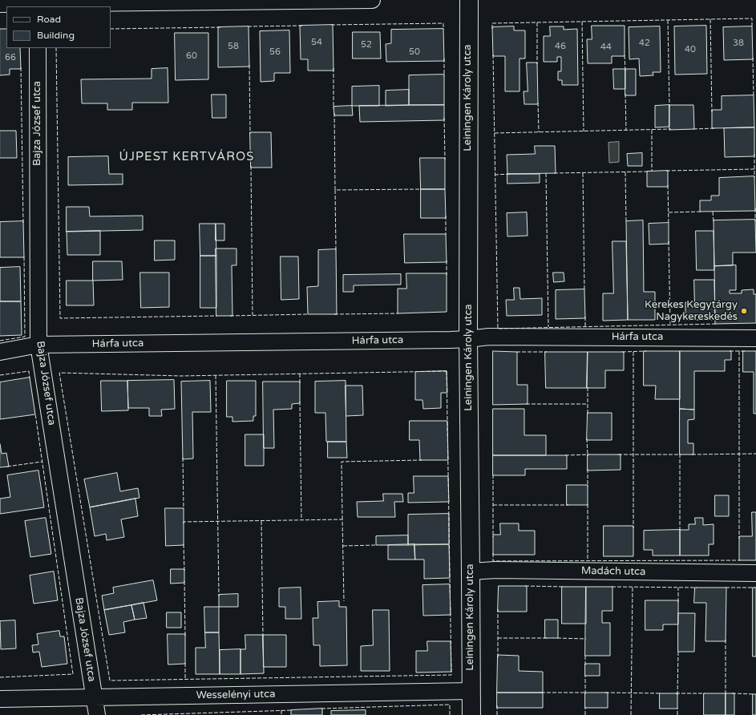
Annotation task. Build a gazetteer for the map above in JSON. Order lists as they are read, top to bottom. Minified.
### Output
{"streets":{"street":["Leiningen Károly utca","Bajza József utca","Hárfa utca","Madách utca","Wesselényi utca"]},"crossings":[["Leiningen Károly utca","Hárfa utca"],["Leiningen Károly utca","Madách utca"],["Leiningen Károly utca","Wesselényi utca"],["Bajza József utca","Hárfa utca"],["Bajza József utca","Wesselényi utca"]],"districts":["ÚJPEST KERTVÁROS"],"places":["Kerekes Kegytárgy Nagykereskedés"],"house_numbers":["54","42","38","52","58","46","44","40","56","50","60","66"],"legend":["Road","Building"]}
